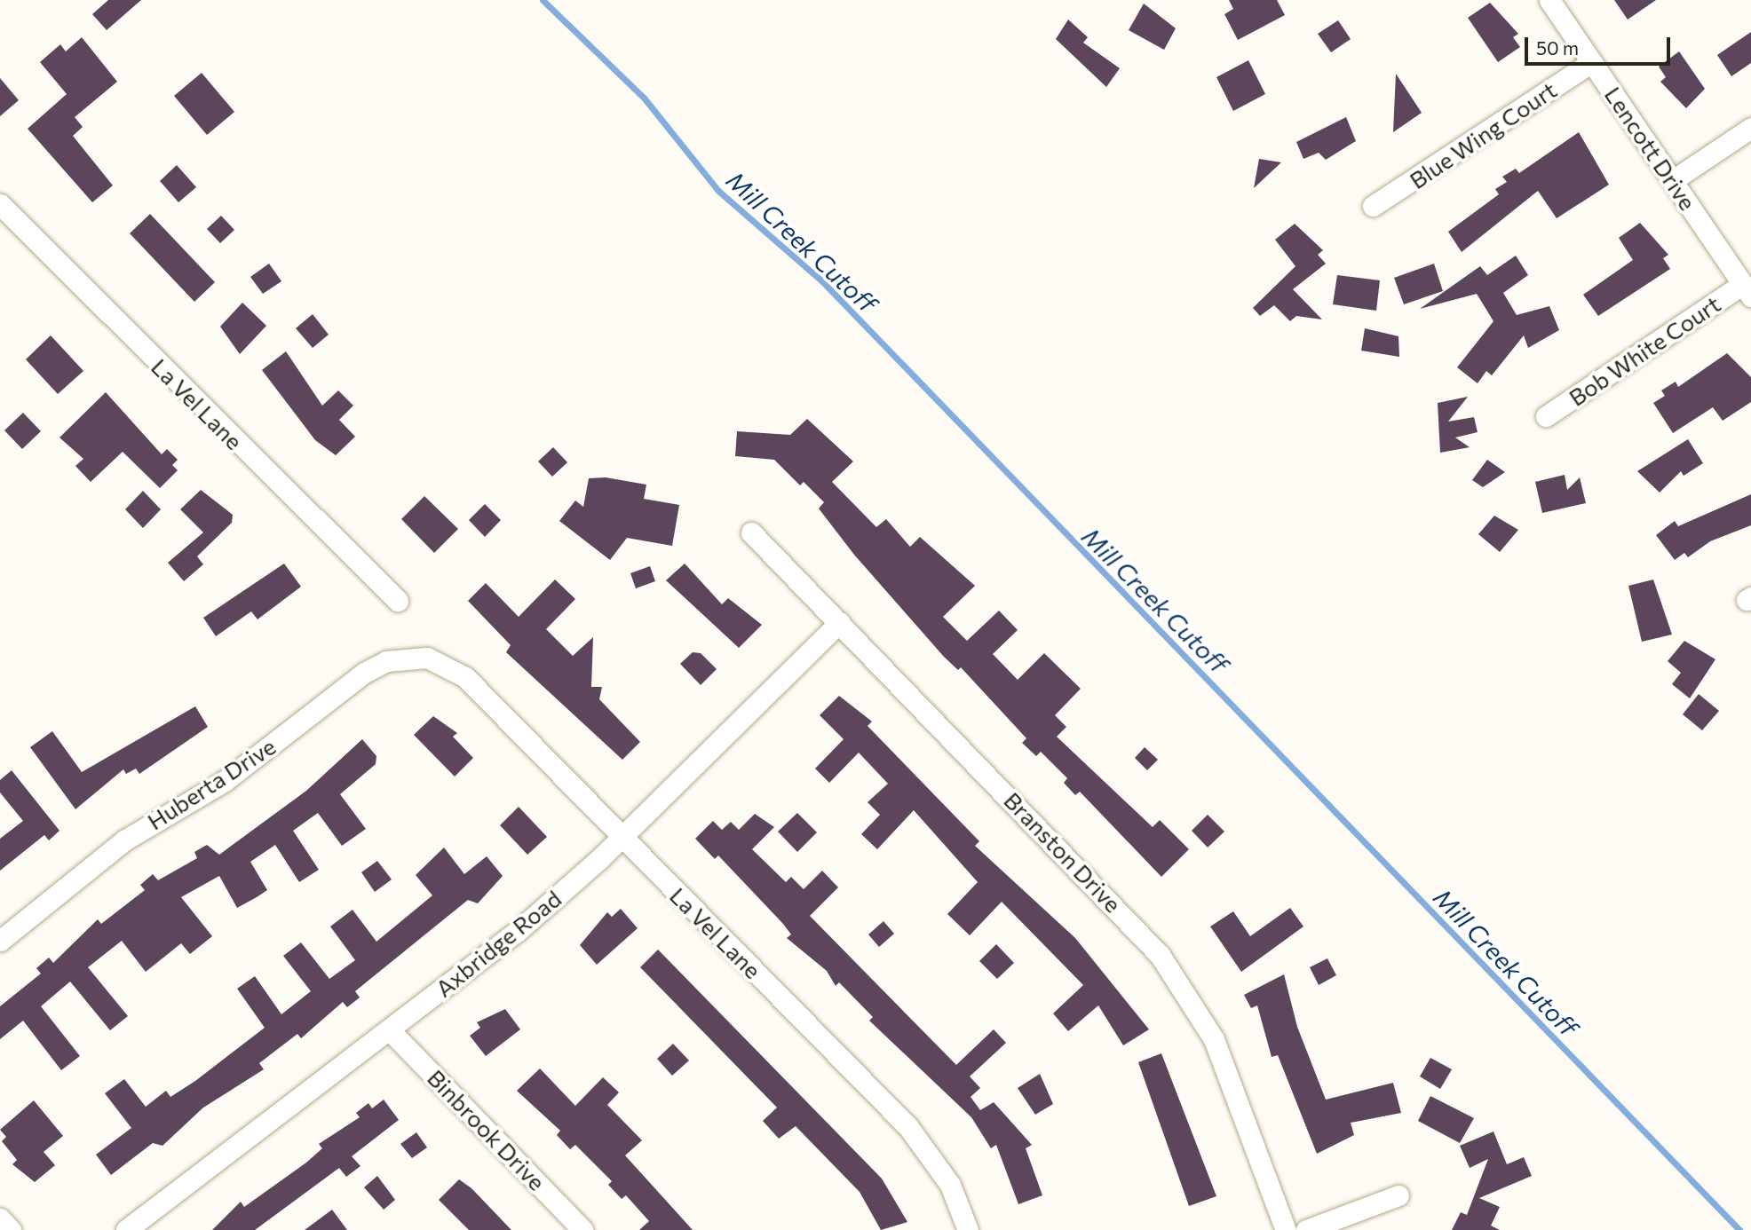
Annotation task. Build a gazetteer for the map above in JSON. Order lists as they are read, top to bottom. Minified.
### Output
{"streets":{"street":["Blue Wing Court","Lencott Drive","Bob White Court","La Vel Lane","Huberta Drive","Branston Drive","Axbridge Road","Binbrook Drive"]},"crossings":[["Blue Wing Court","Lencott Drive"],["Lencott Drive","Bob White Court"],["La Vel Lane","Huberta Drive"],["La Vel Lane","Axbridge Road"],["Branston Drive","Axbridge Road"],["Axbridge Road","Binbrook Drive"]],"water":["Mill Creek Cutoff"],"scale_bar":"50 m"}
